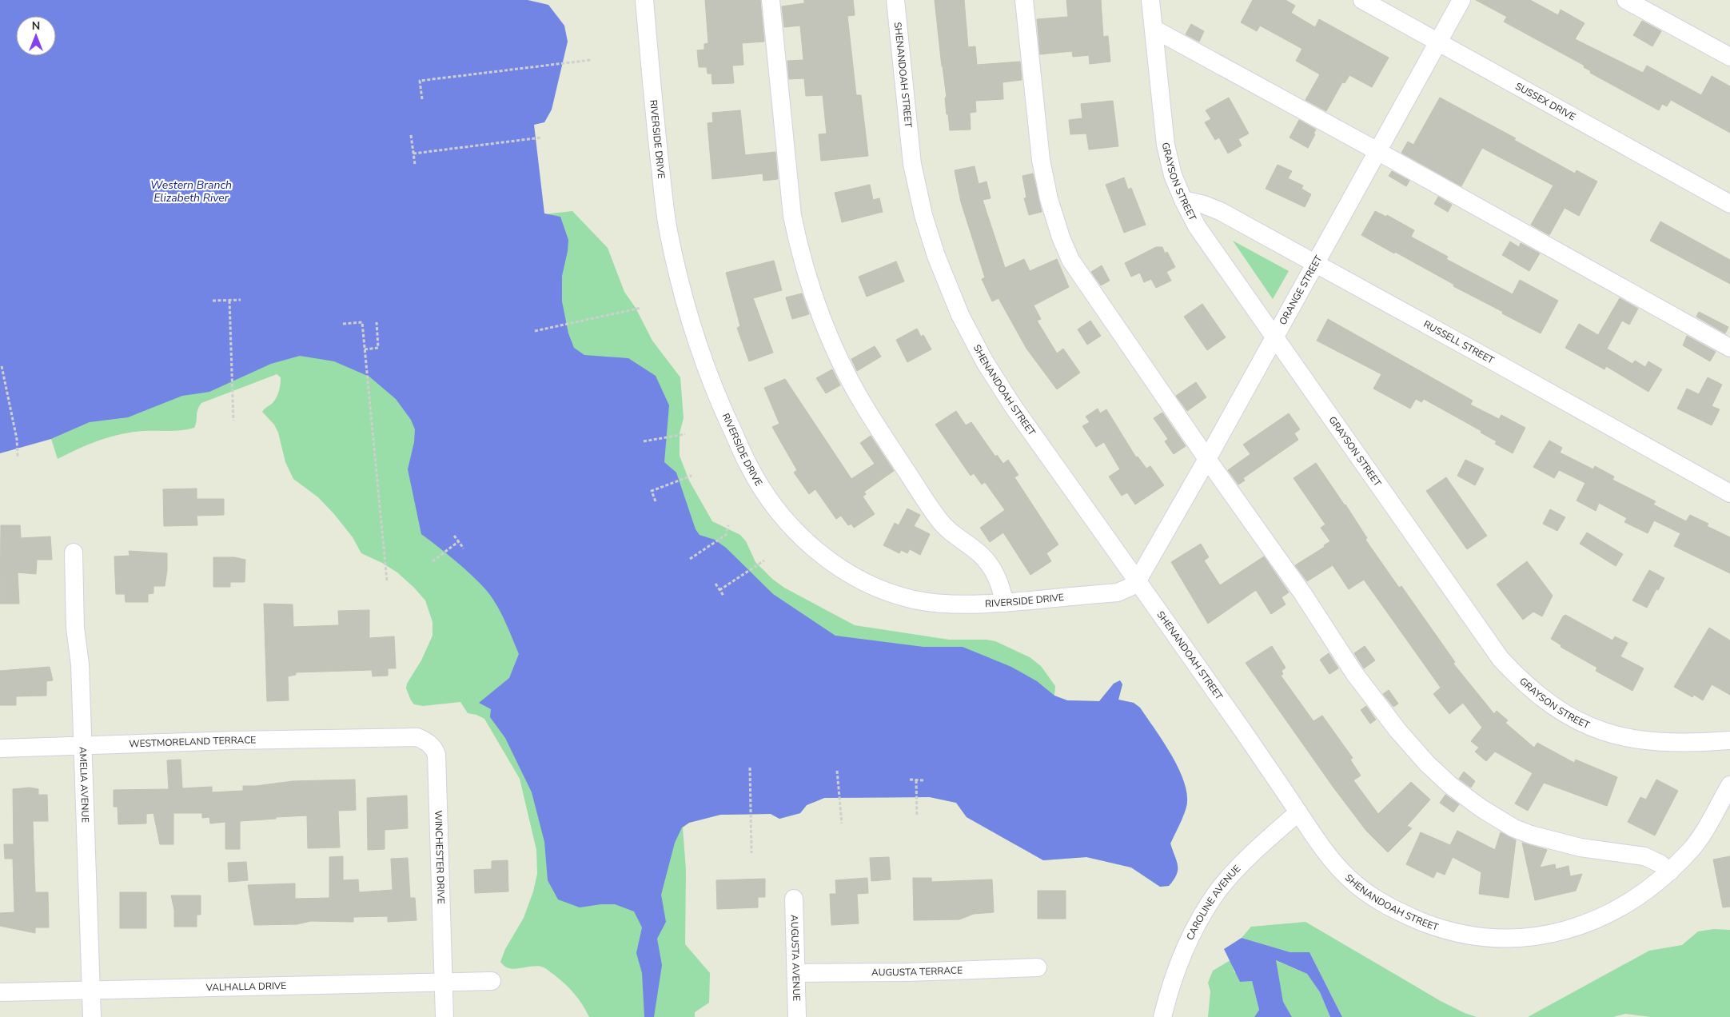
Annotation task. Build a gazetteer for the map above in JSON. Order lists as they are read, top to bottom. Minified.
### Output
{"streets":{"street":["SHENANDOAH STREET","SUSSEX DRIVE","RIVERSIDE DRIVE","GRAYSON STREET","ORANGE STREET","RUSSELL STREET","WESTMORELAND TERRACE","AMELIA AVENUE","WINCHESTER DRIVE","CAROLINE AVENUE","AUGUSTA AVENUE","AUGUSTA TERRACE","VALHALLA DRIVE"]},"crossings":[["SHENANDOAH STREET","RIVERSIDE DRIVE"],["SHENANDOAH STREET","ORANGE STREET"],["SHENANDOAH STREET","CAROLINE AVENUE"],["SUSSEX DRIVE","ORANGE STREET"],["RIVERSIDE DRIVE","ORANGE STREET"],["GRAYSON STREET","ORANGE STREET"],["GRAYSON STREET","RUSSELL STREET"],["ORANGE STREET","RUSSELL STREET"],["WESTMORELAND TERRACE","AMELIA AVENUE"],["WESTMORELAND TERRACE","WINCHESTER DRIVE"],["AMELIA AVENUE","VALHALLA DRIVE"],["WINCHESTER DRIVE","VALHALLA DRIVE"],["AUGUSTA AVENUE","AUGUSTA TERRACE"]],"water":["Western Branch Elizabeth River"],"north":"top"}
